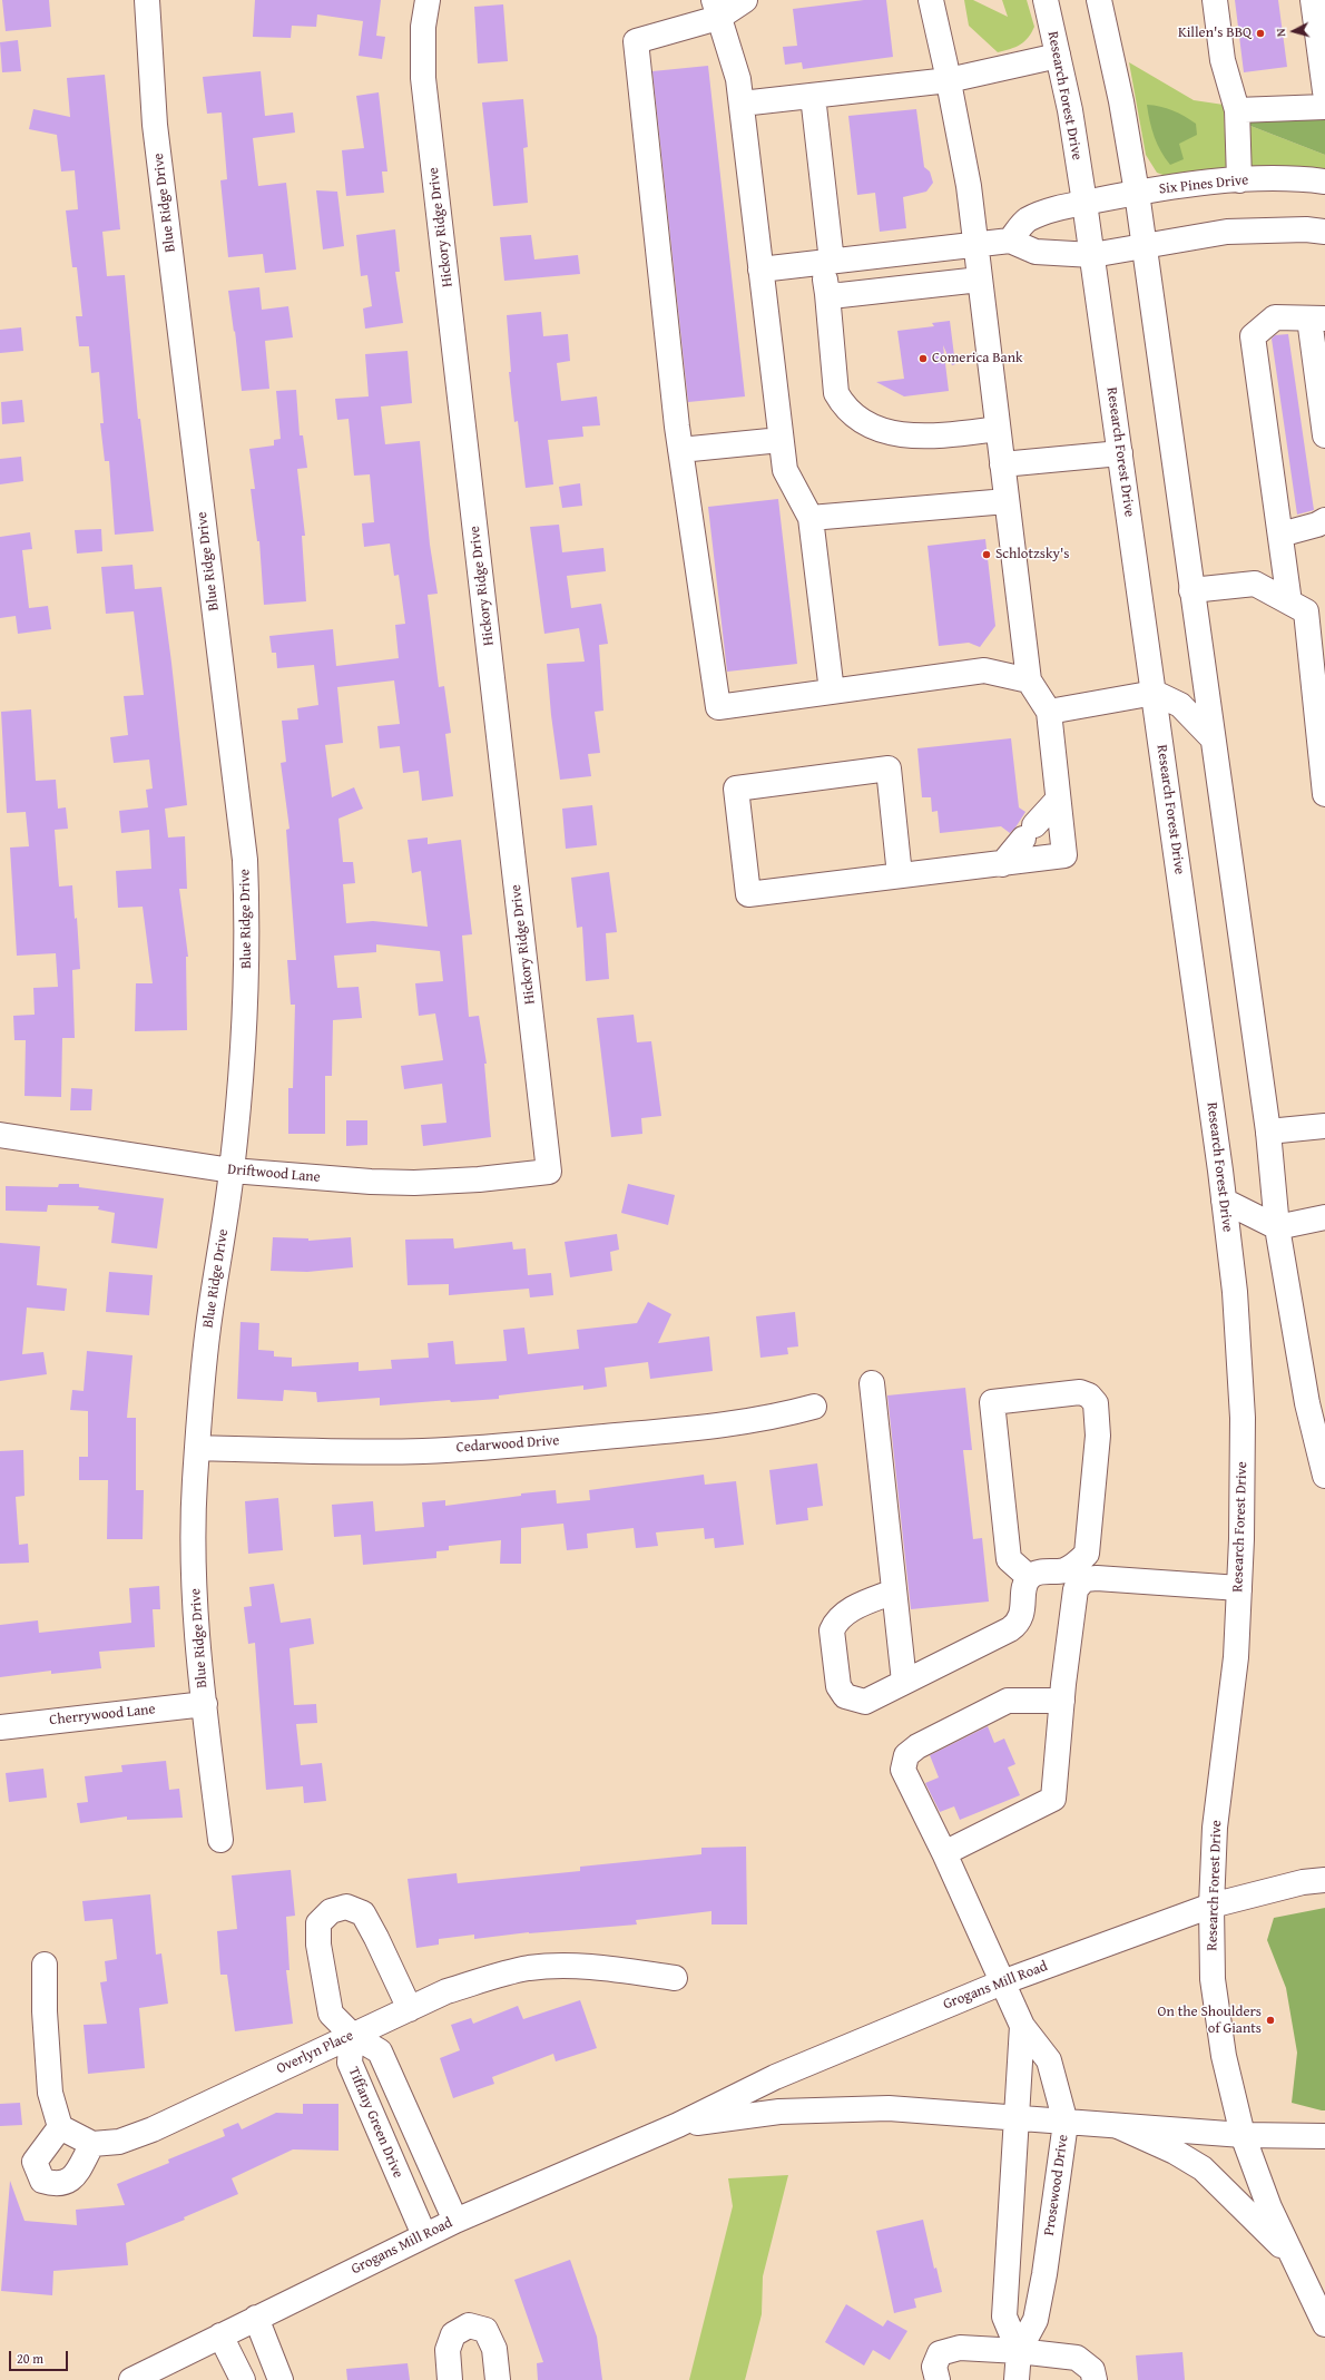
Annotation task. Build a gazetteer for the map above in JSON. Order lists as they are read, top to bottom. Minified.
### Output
{"streets":{"street":["Research Forest Drive","Six Pines Drive","Blue Ridge Drive","Hickory Ridge Drive","Driftwood Lane","Cedarwood Drive","Cherrywood Lane","Grogans Mill Road","Overlyn Place","Tiffany Green Drive","Prosewood Drive"]},"crossings":[["Research Forest Drive","Six Pines Drive"],["Research Forest Drive","Grogans Mill Road"],["Blue Ridge Drive","Driftwood Lane"],["Blue Ridge Drive","Cedarwood Drive"],["Blue Ridge Drive","Cherrywood Lane"],["Hickory Ridge Drive","Driftwood Lane"],["Grogans Mill Road","Tiffany Green Drive"],["Grogans Mill Road","Prosewood Drive"],["Overlyn Place","Tiffany Green Drive"]],"places":["Killen's BBQ","Comerica Bank","Schlotzsky's","On the Shoulders of Giants"],"scale_bar":"20 m","north":"left"}
